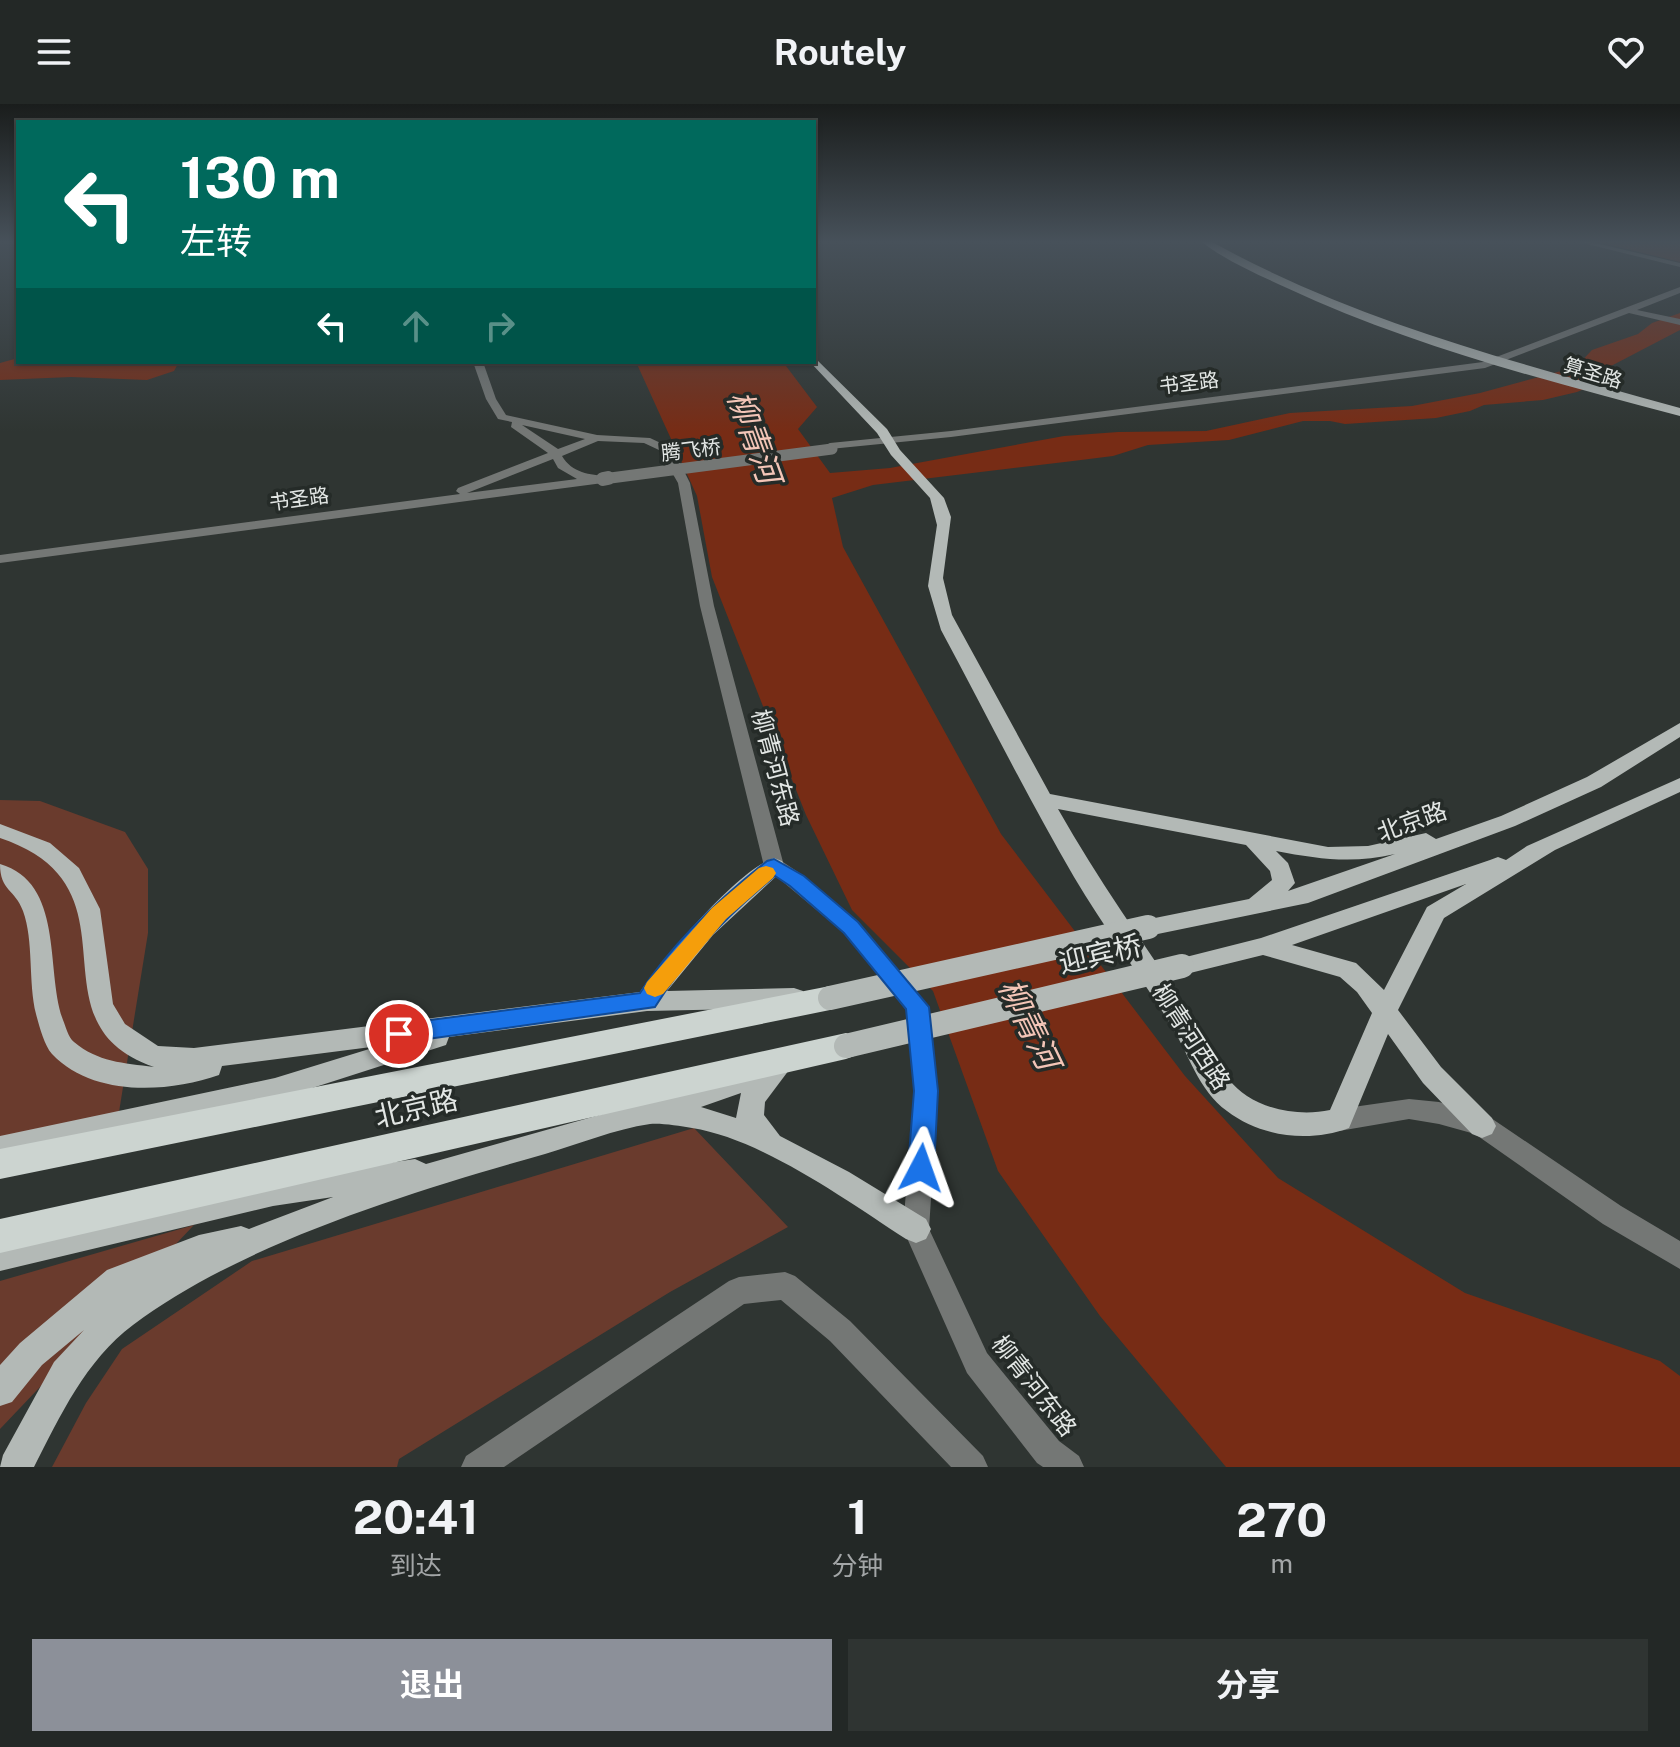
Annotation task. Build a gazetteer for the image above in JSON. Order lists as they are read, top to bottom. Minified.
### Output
{"streets":{"highway":["北京路"],"main road":["算圣路","迎宾桥","柳青河西路"],"street":["书圣路","腾飞桥","柳青河东路"]},"crossings":[["算圣路","书圣路"],["书圣路","腾飞桥"],["书圣路","柳青河西路"],["北京路","迎宾桥"]],"water":["柳青河"],"page":{"header":"Routely","turn":["130 m","左转"],"eta":["20:41","到达","1","分钟","270","m"],"buttons":["退出","分享"]}}
